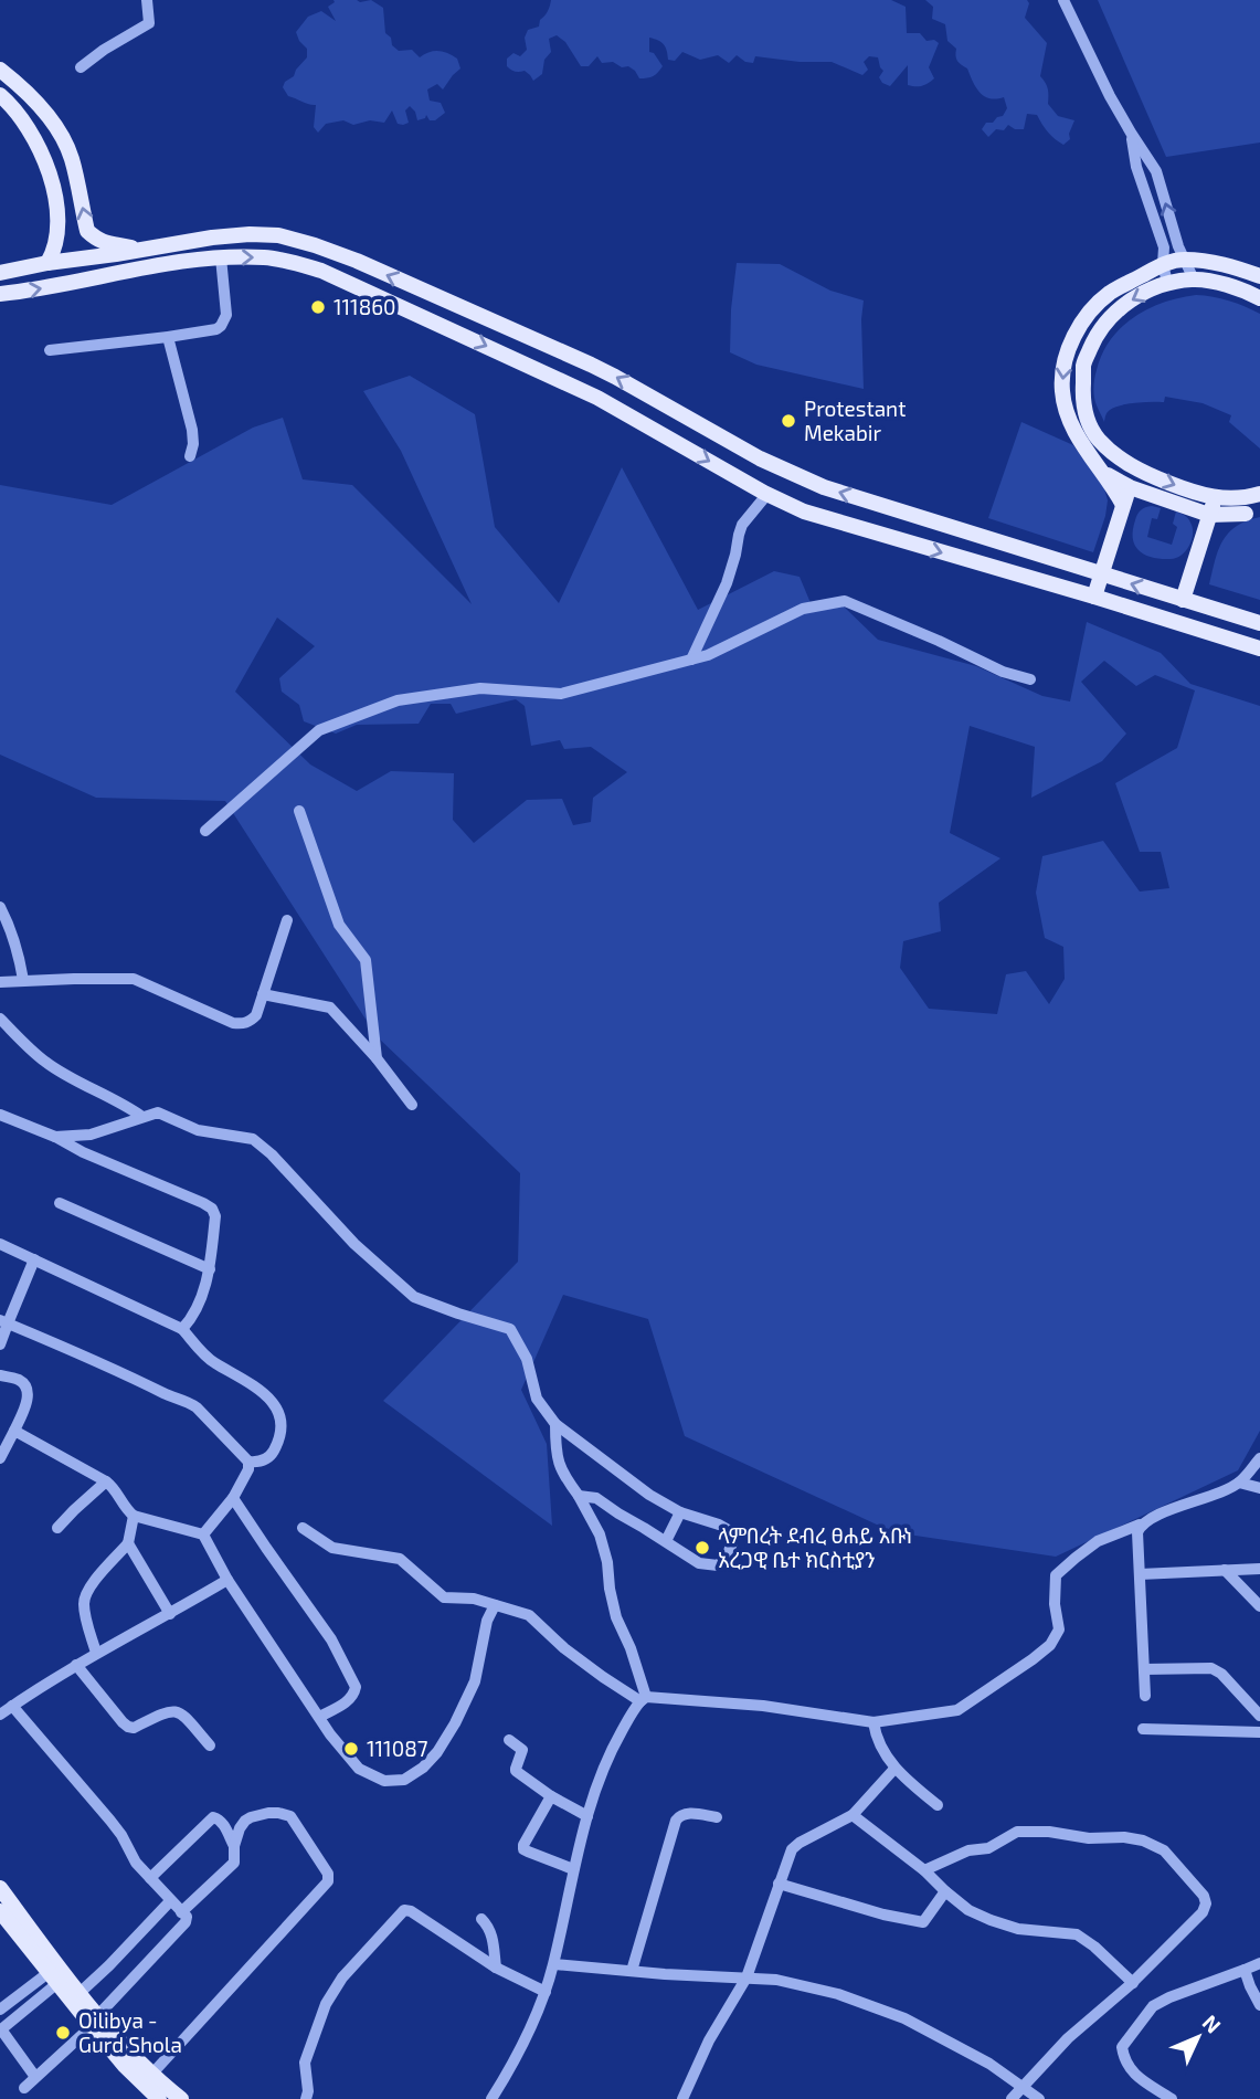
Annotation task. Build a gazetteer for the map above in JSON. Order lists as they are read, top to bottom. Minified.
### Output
{"places":["111860","Protestant Mekabir","ላምበረት ደብረ ፀሐይ አቡነ አረጋዊ ቤተ ክርስቲያን","111087","Oilibya - Gurd Shola"],"north":"top right"}
